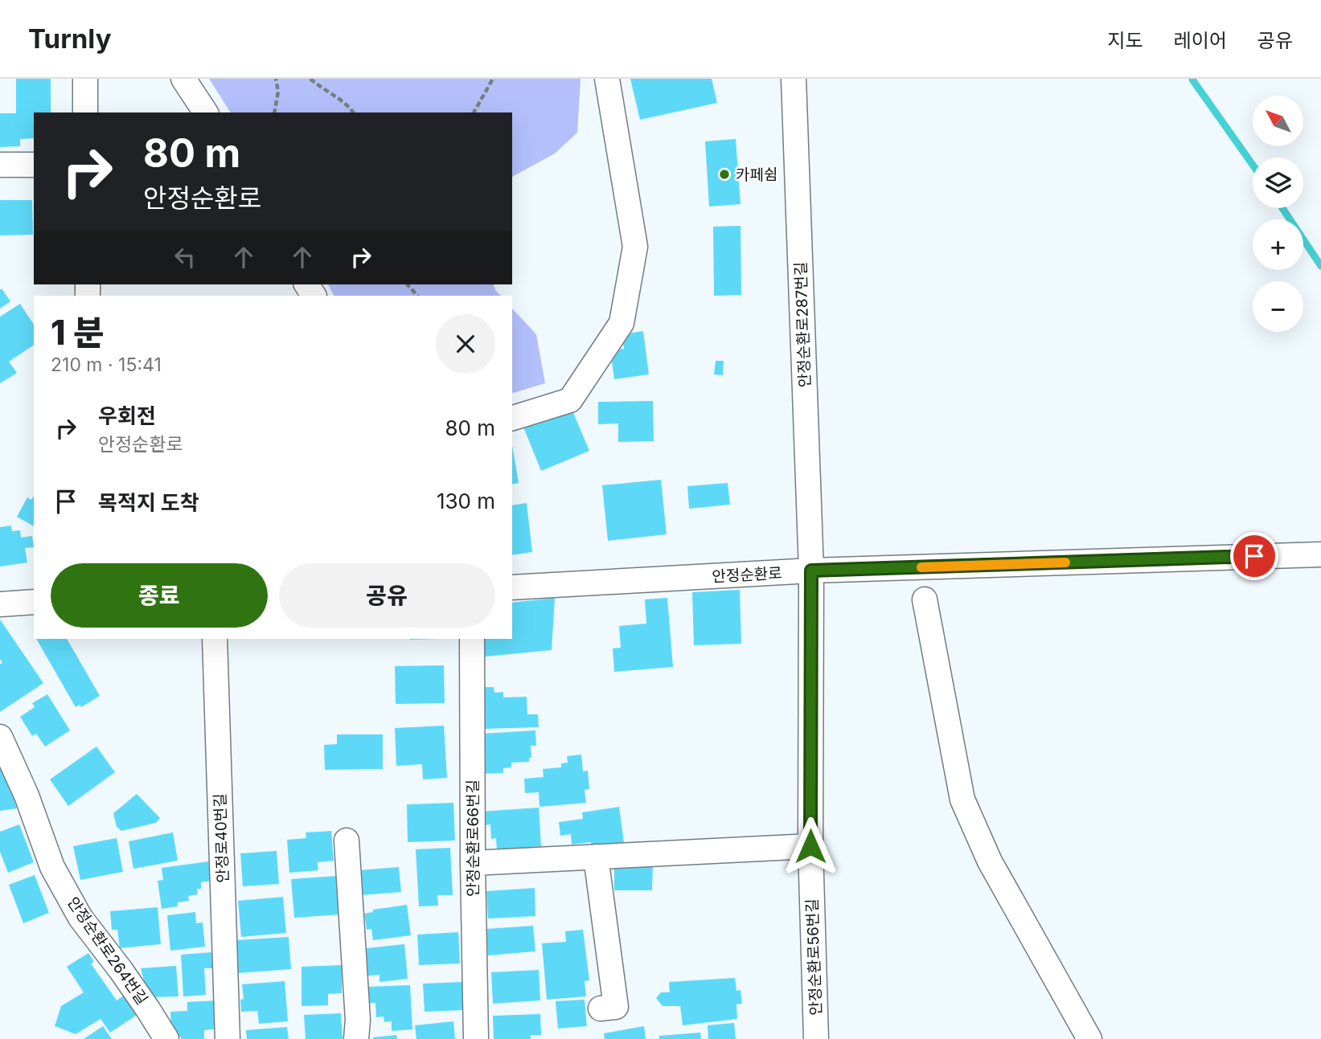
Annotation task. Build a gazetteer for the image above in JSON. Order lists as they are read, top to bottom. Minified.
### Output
{"streets":{"street":["안정순환로287번길","안정순환로","안정로40번길","안정순환로66번길","안정순환로264번길","안정순환로56번길"]},"crossings":[["안정순환로287번길","안정순환로"],["안정순환로287번길","안정순환로56번길"],["안정순환로","안정순환로56번길"]],"places":["카페쉼"],"north":"top left","page":{"header":"Turnly","nav":["지도","레이어","공유"],"map_buttons":["+","−"],"turn":["80 m","안정순환로"],"heading":["1 분","210 m · 15:41"],"list":[{"name":"우회전","note":"안정순환로","value":"80 m"},{"name":"목적지 도착","value":"130 m"}],"buttons":["종료","공유"]}}
